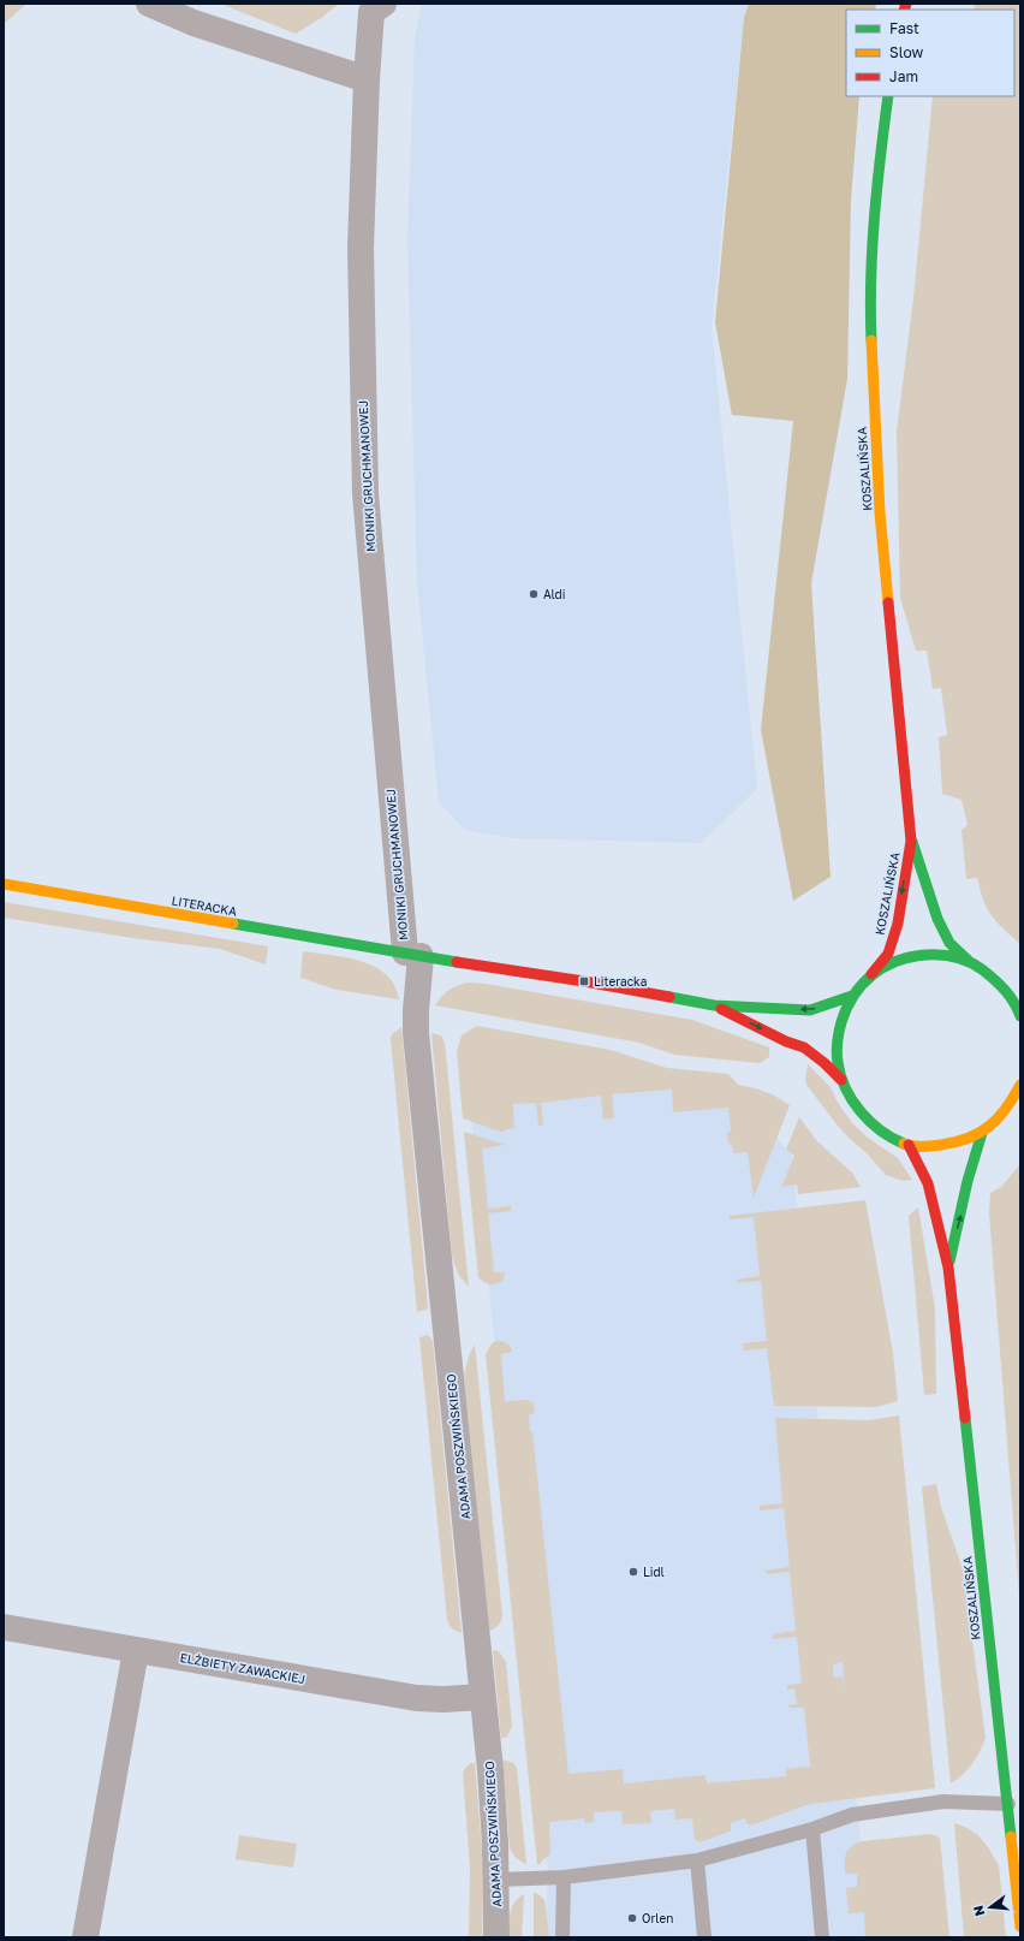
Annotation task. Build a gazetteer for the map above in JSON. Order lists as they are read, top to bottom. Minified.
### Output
{"streets":{"street":["KOSZALIŃSKA","MONIKI GRUCHMANOWEJ","LITERACKA","ADAMA POSZWIŃSKIEGO","ELŻBIETY ZAWACKIEJ"]},"crossings":[["KOSZALIŃSKA","LITERACKA"],["MONIKI GRUCHMANOWEJ","LITERACKA"],["MONIKI GRUCHMANOWEJ","ADAMA POSZWIŃSKIEGO"],["LITERACKA","ADAMA POSZWIŃSKIEGO"],["ADAMA POSZWIŃSKIEGO","ELŻBIETY ZAWACKIEJ"]],"places":{"other":["Aldi","Lidl","Orlen"],"transit":["Literacka"]},"legend":["Fast","Slow","Jam"],"north":"left"}
